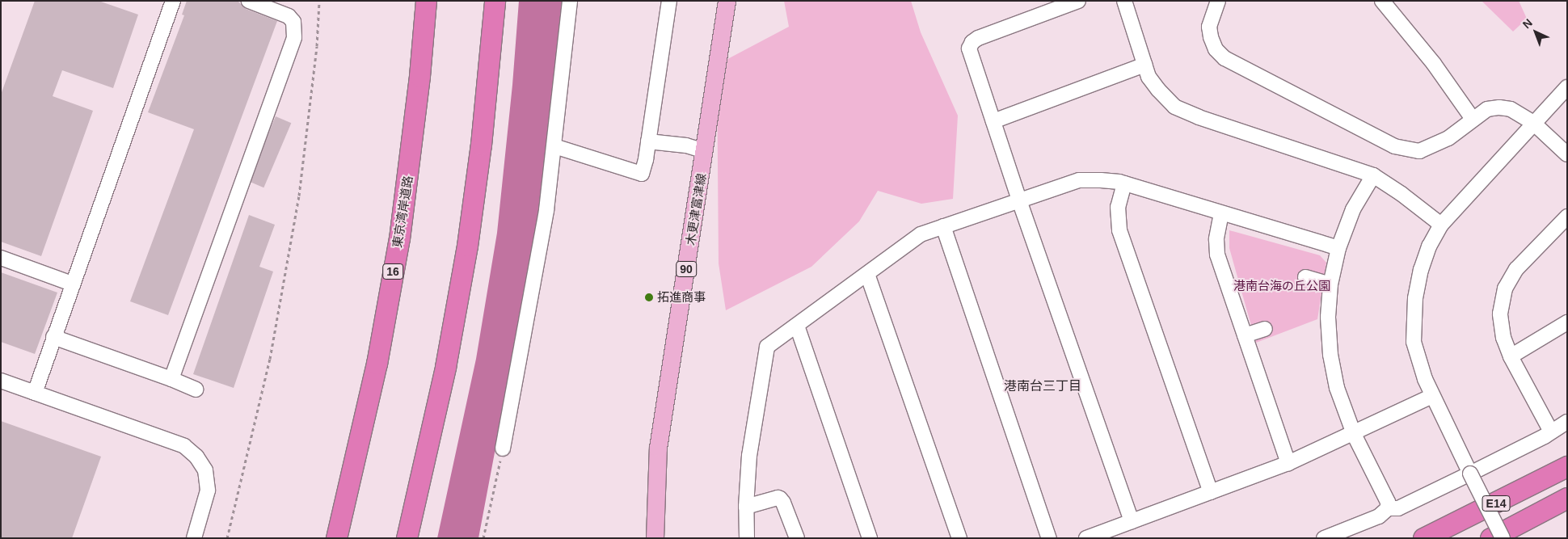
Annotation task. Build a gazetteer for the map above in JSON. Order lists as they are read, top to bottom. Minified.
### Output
{"streets":{"highway":["東京湾岸道路","16","E14"],"main road":["木更津富津線","90"]},"districts":["港南台三丁目"],"parks":["港南台海の丘公園"],"places":["拓進商事"],"north":"top left"}
